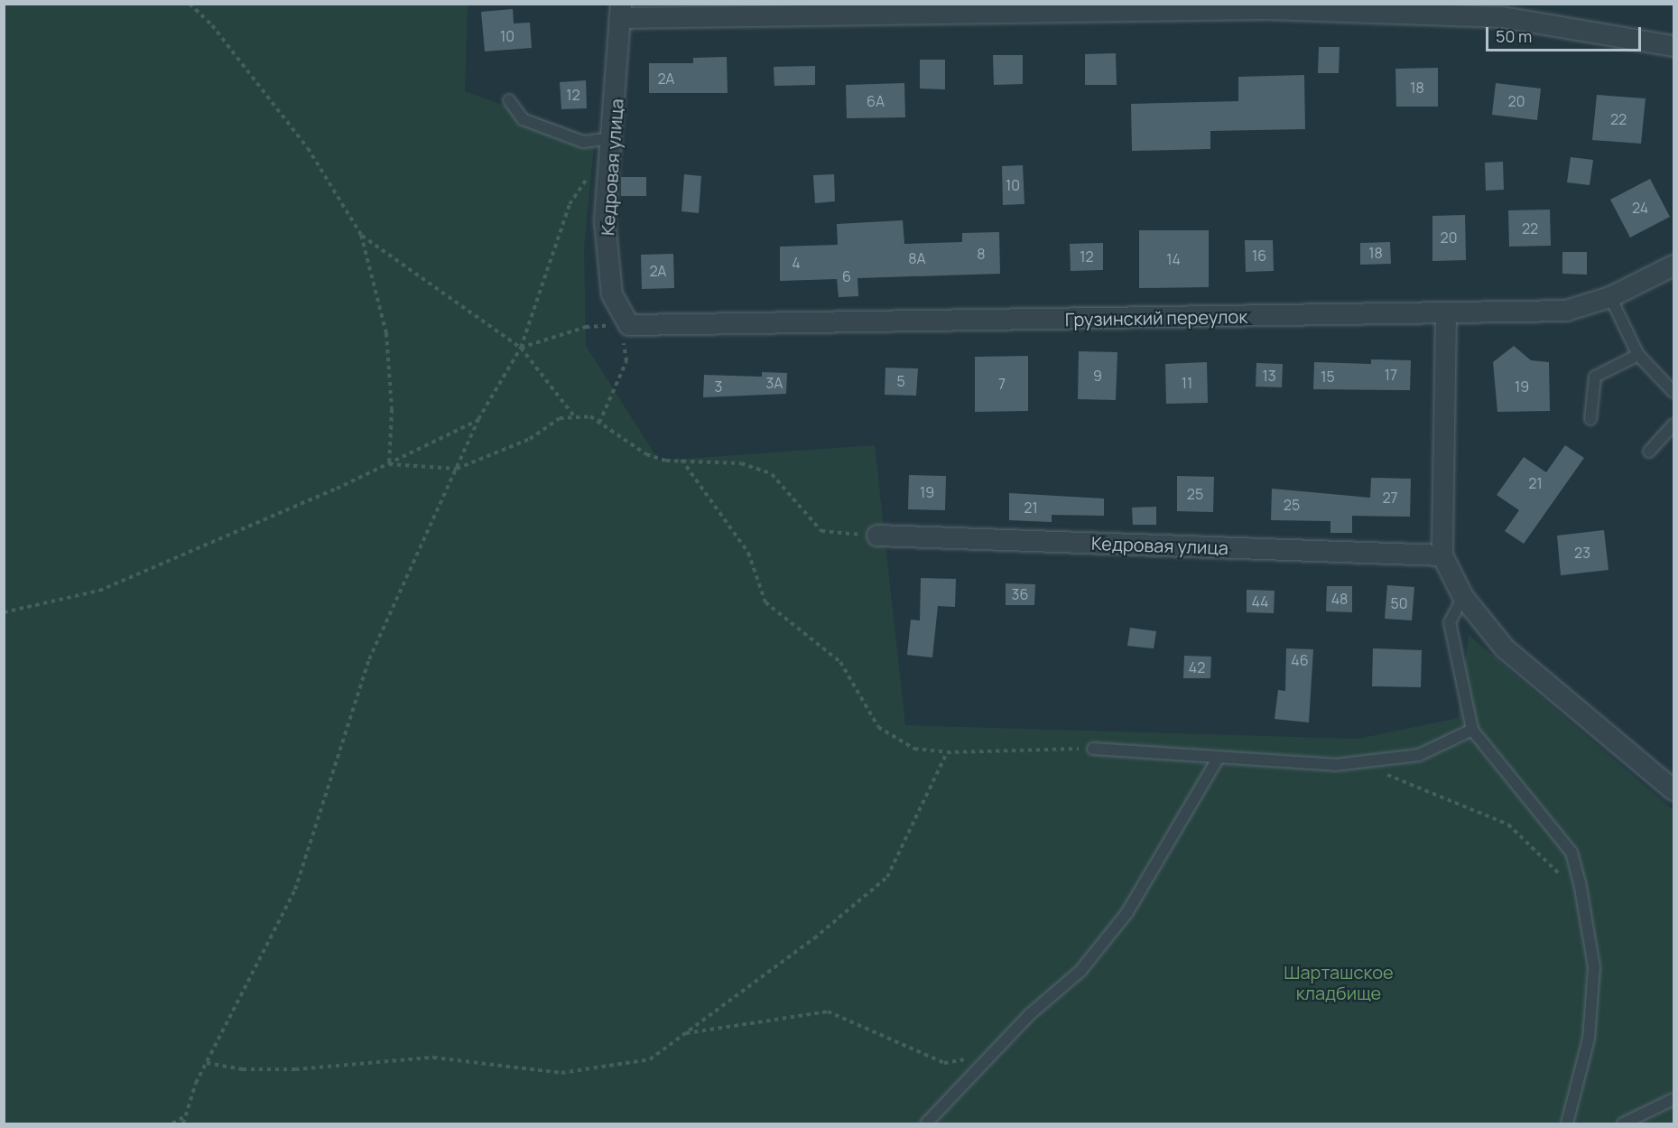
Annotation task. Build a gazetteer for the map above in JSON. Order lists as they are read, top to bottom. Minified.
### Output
{"streets":{"street":["Кедровая улица","Грузинский переулок"]},"crossings":[["Кедровая улица","Грузинский переулок"]],"parks":["Шарташское кладбище"],"house_numbers":["10","2А","18","12","6А","20","22","10","24","22","20","18","8","16","12","8А","14","4","2А","6","17","9","13","15","5","3А","11","7","3","19","21","19","25","27","25","21","23","36","48","44","50","46","42"],"scale_bar":"50 m"}
